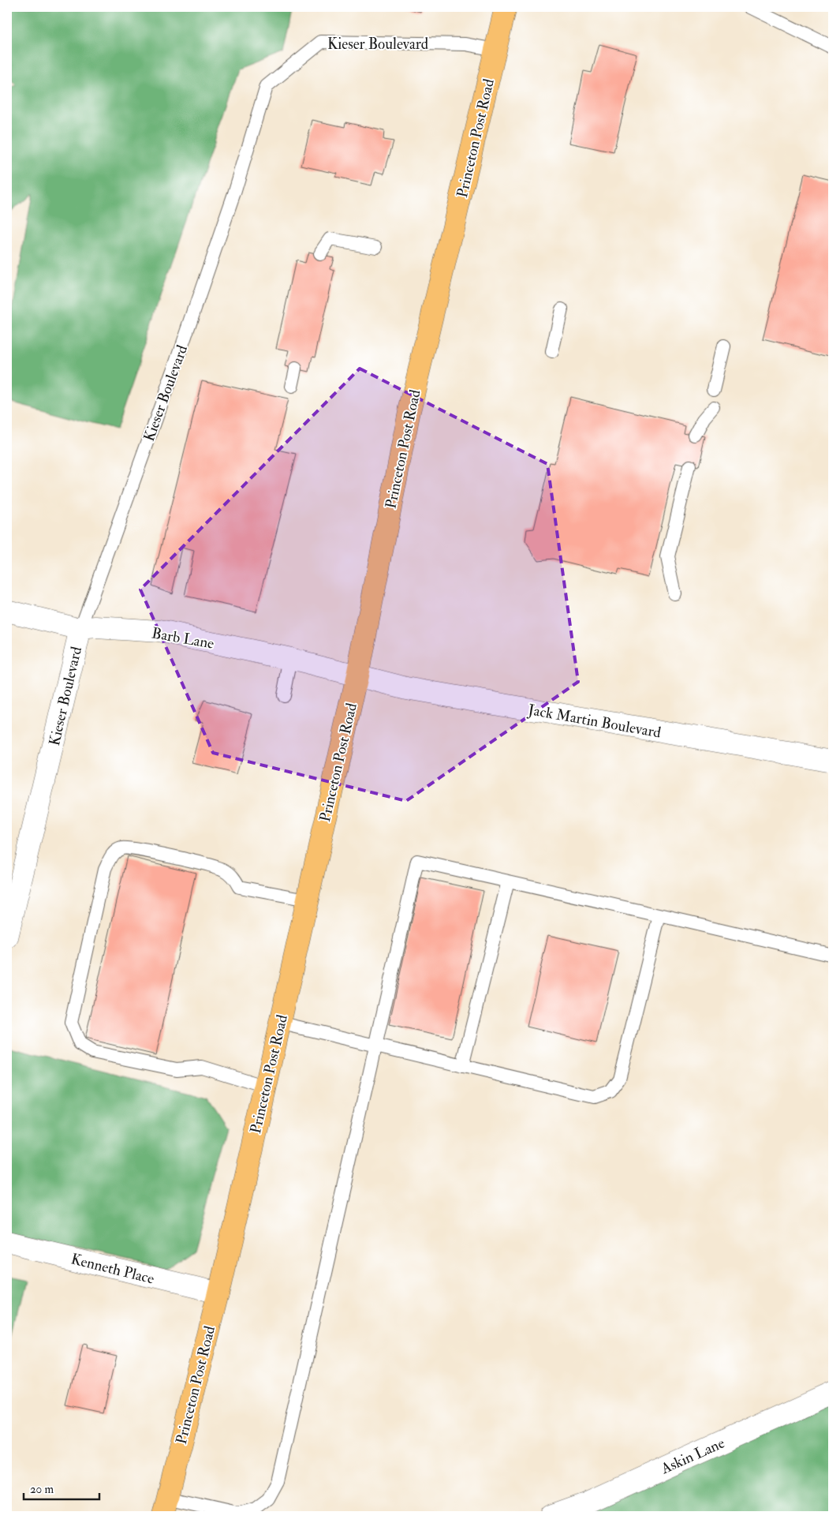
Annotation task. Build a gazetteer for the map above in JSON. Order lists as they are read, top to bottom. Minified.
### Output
{"streets":{"main road":["Princeton Post Road"],"street":["Kieser Boulevard","Barb Lane","Jack Martin Boulevard","Kenneth Place","Askin Lane"]},"crossings":[["Kieser Boulevard","Princeton Post Road"],["Kieser Boulevard","Barb Lane"],["Princeton Post Road","Barb Lane"],["Princeton Post Road","Jack Martin Boulevard"],["Princeton Post Road","Kenneth Place"],["Barb Lane","Jack Martin Boulevard"]],"scale_bar":"20 m"}
